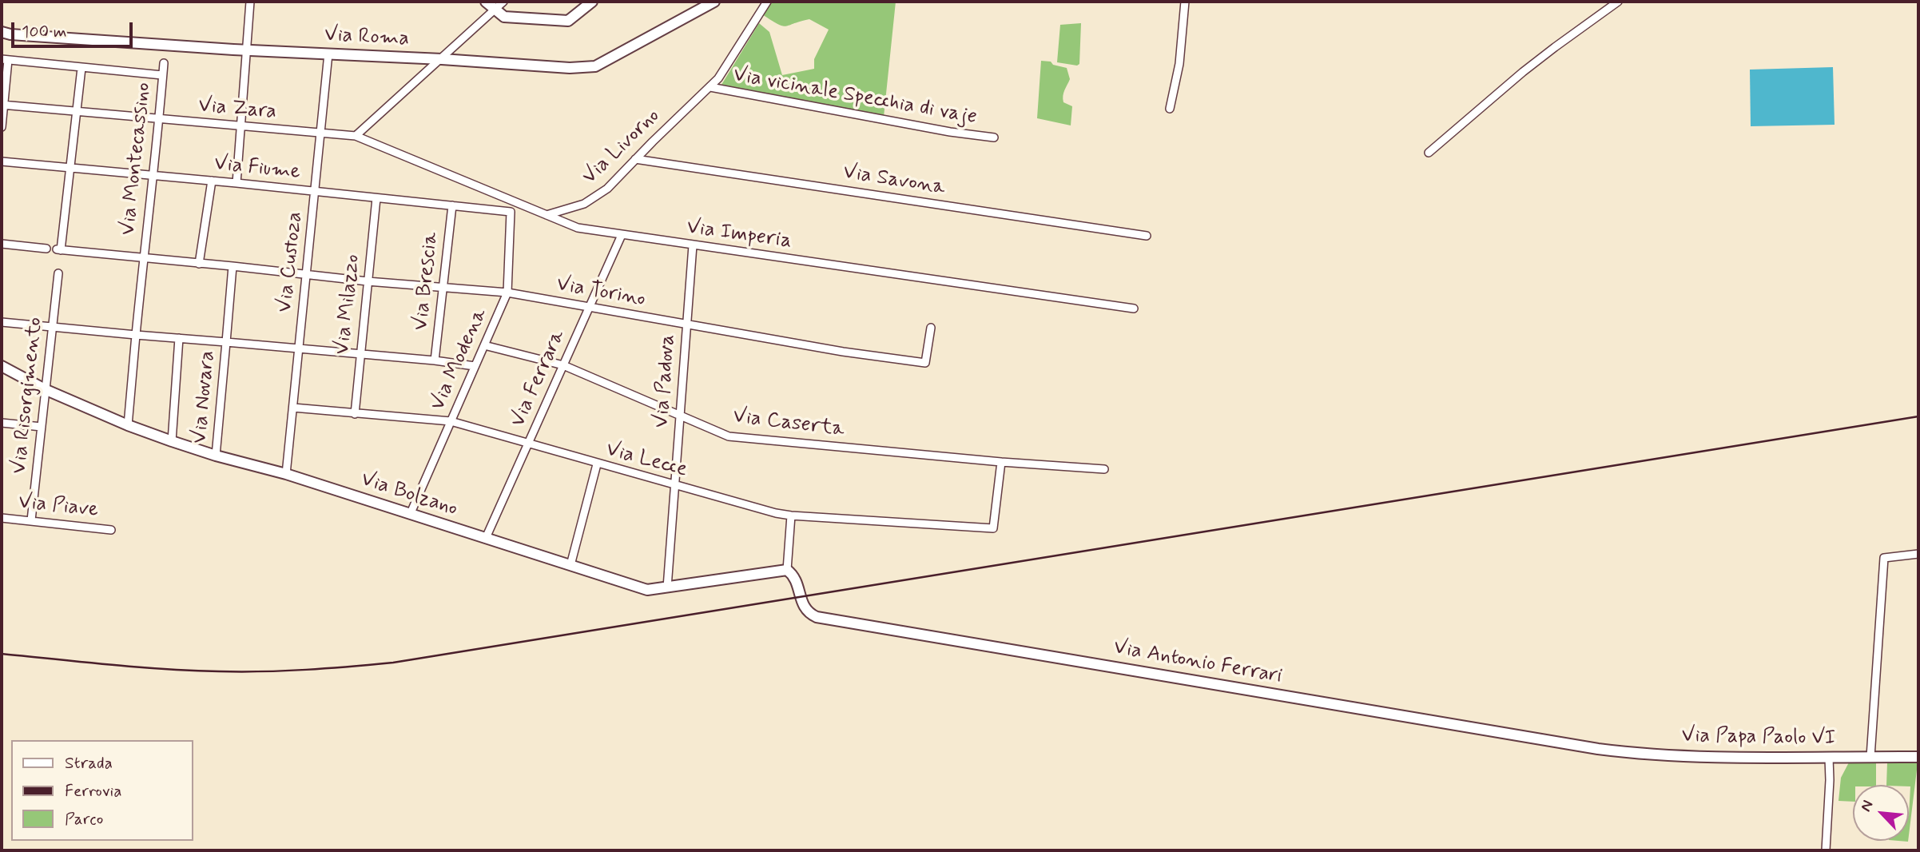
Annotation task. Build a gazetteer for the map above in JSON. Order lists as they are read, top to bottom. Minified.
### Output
{"streets":{"street":["Via Roma","Via vicinale Specchia di vaje","Via Zara","Via Livorno","Via Montecassino","Via Fiume","Via Savona","Via Imperia","Via Custoza","Via Brescia","Via Torino","Via Milazzo","Via Modena","Via Ferrara","Via Padova","Via Risorgimento","Via Novara","Via Caserta","Via Lecce","Via Bolzano","Via Piave","Via Antonio Ferrari","Via Papa Paolo VI"]},"crossings":[["Via Roma","Via Custoza"],["Via vicinale Specchia di vaje","Via Livorno"],["Via Zara","Via Montecassino"],["Via Zara","Via Imperia"],["Via Zara","Via Custoza"],["Via Livorno","Via Savona"],["Via Livorno","Via Imperia"],["Via Montecassino","Via Fiume"],["Via Montecassino","Via Torino"],["Via Fiume","Via Custoza"],["Via Fiume","Via Brescia"],["Via Fiume","Via Milazzo"],["Via Fiume","Via Modena"],["Via Imperia","Via Ferrara"],["Via Imperia","Via Padova"],["Via Custoza","Via Torino"],["Via Custoza","Via Lecce"],["Via Custoza","Via Bolzano"],["Via Brescia","Via Torino"],["Via Torino","Via Milazzo"],["Via Torino","Via Modena"],["Via Torino","Via Ferrara"],["Via Torino","Via Padova"],["Via Torino","Via Novara"],["Via Milazzo","Via Lecce"],["Via Modena","Via Caserta"],["Via Modena","Via Lecce"],["Via Modena","Via Bolzano"],["Via Ferrara","Via Caserta"],["Via Ferrara","Via Lecce"],["Via Ferrara","Via Bolzano"],["Via Padova","Via Caserta"],["Via Padova","Via Lecce"],["Via Padova","Via Bolzano"],["Via Risorgimento","Via Bolzano"],["Via Risorgimento","Via Piave"],["Via Novara","Via Bolzano"],["Via Caserta","Via Lecce"],["Via Bolzano","Via Antonio Ferrari"],["Via Antonio Ferrari","Via Papa Paolo VI"]],"legend":["Strada","Ferrovia","Parco"],"scale_bar":"100 m","north":"top left"}
